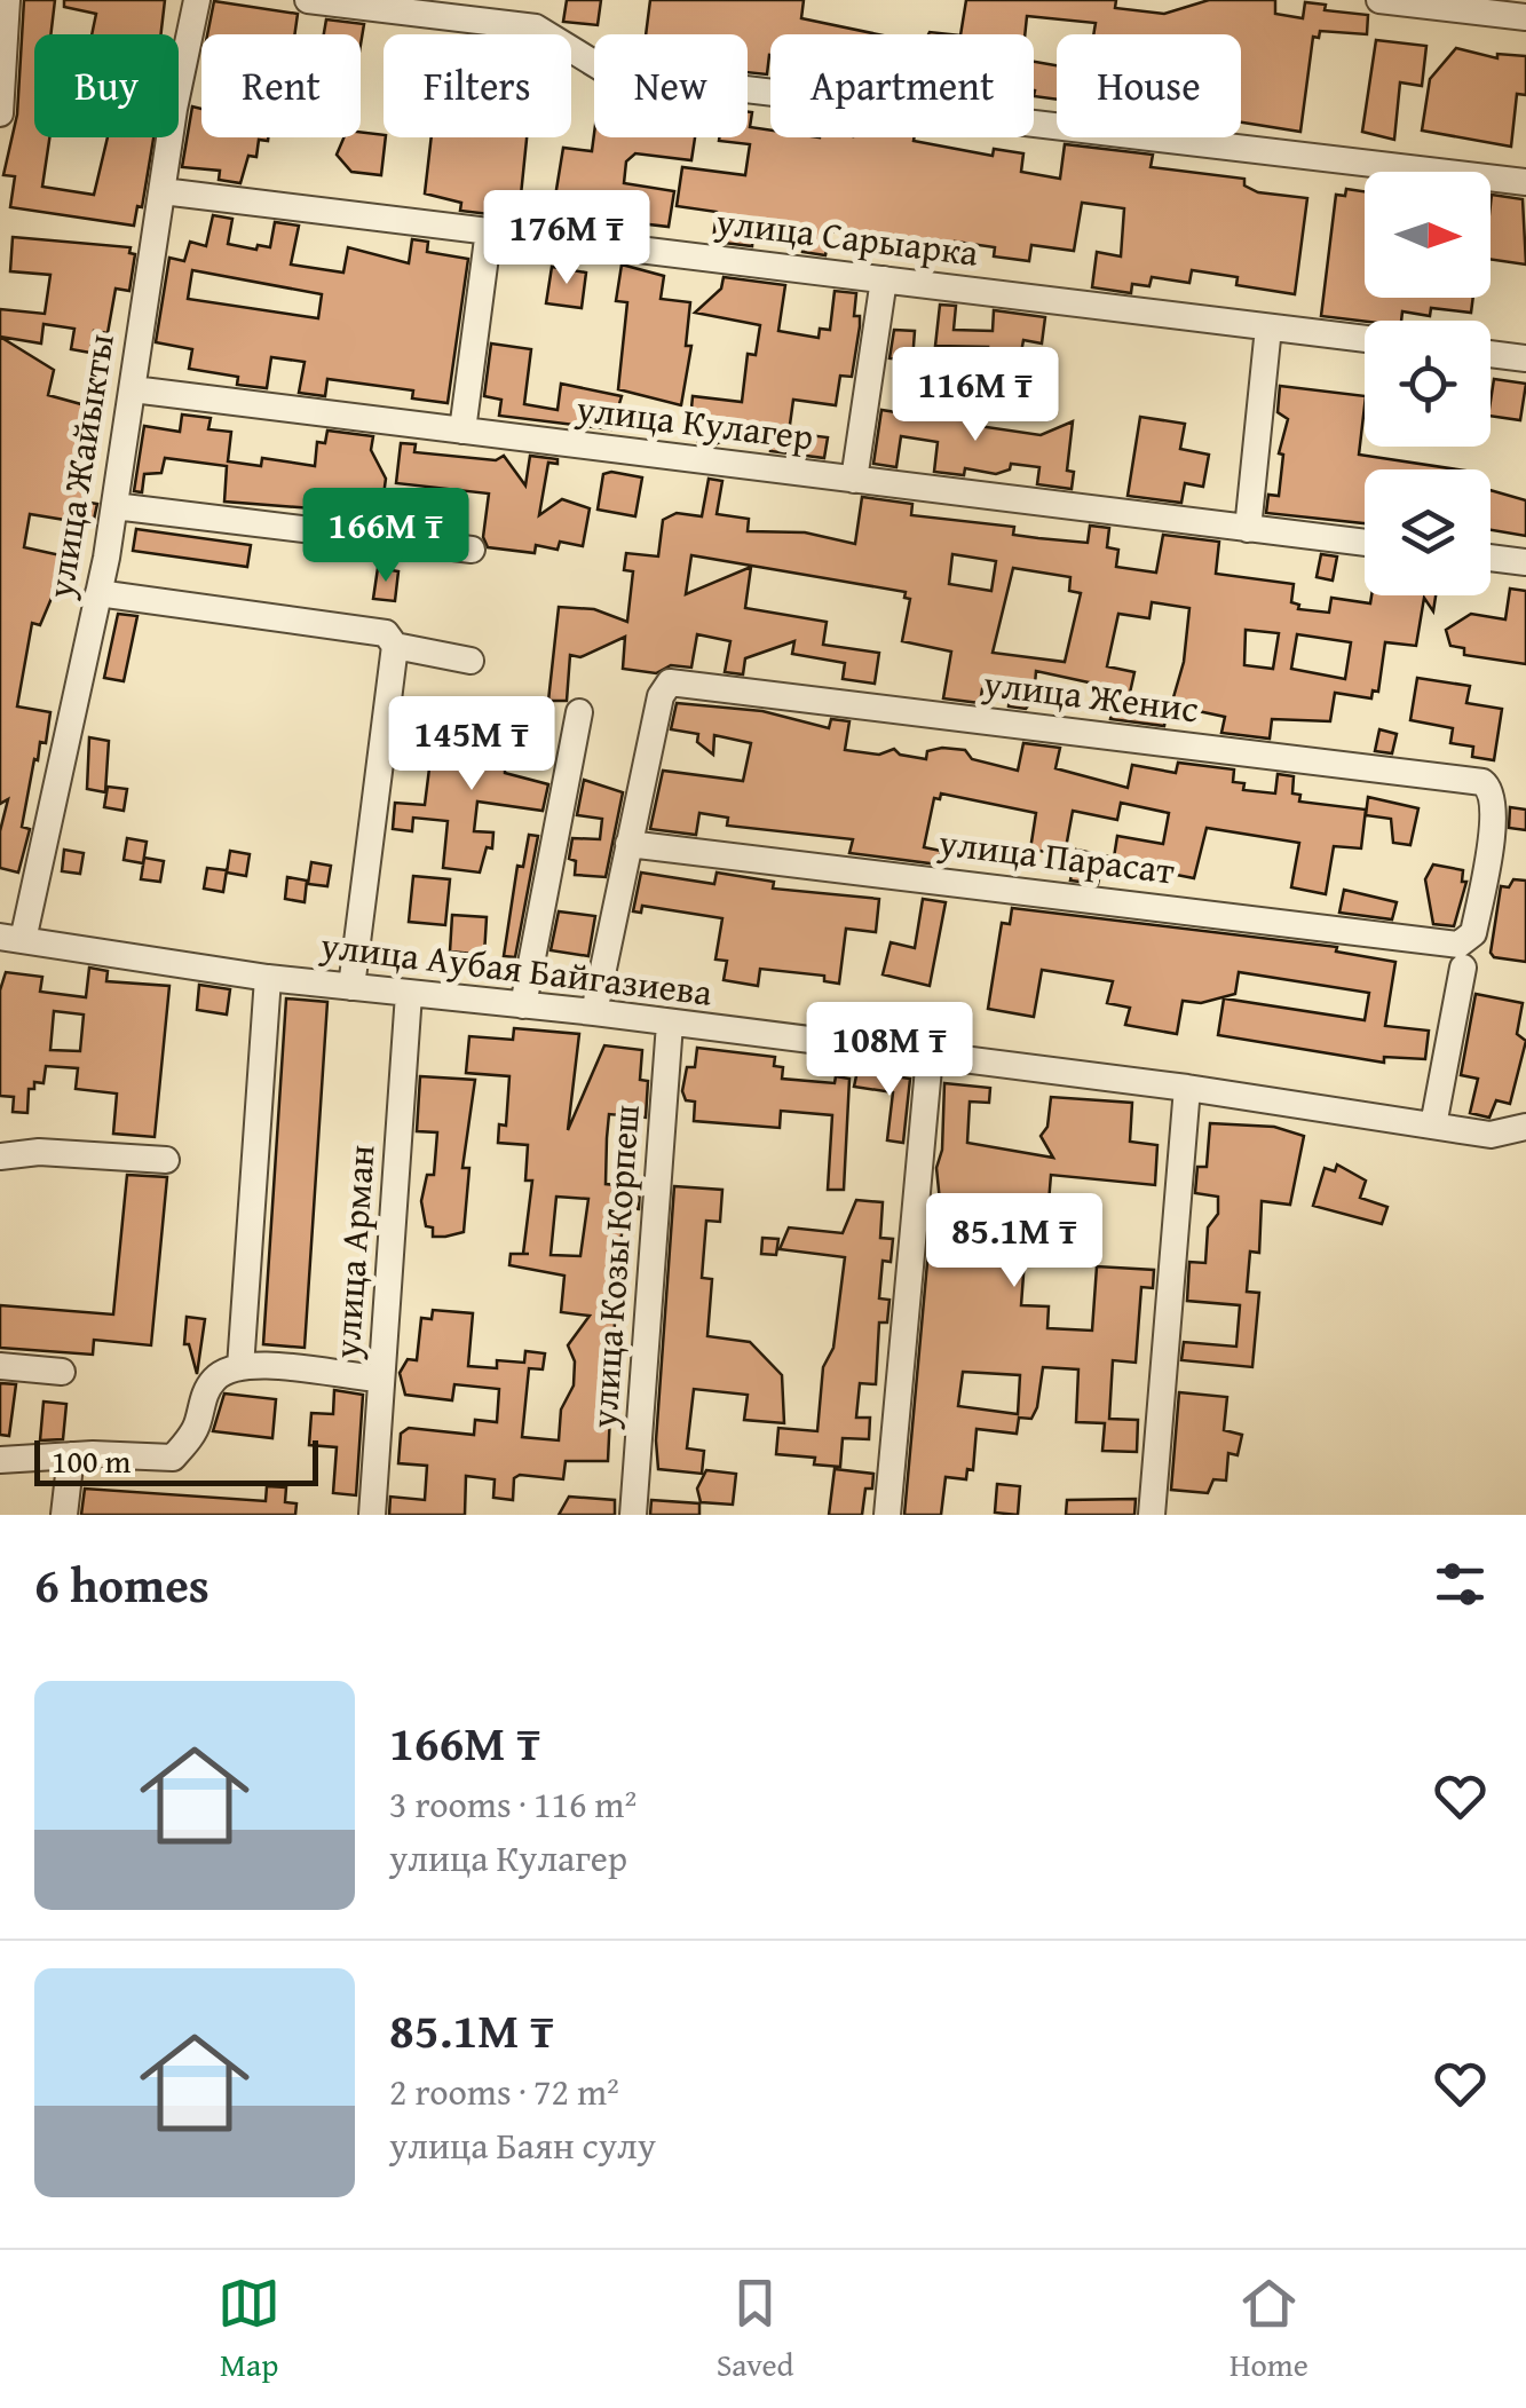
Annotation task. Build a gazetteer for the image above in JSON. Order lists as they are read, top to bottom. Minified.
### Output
{"streets":{"street":["улица Сарыарка","улица Кулагер","улица Жайыкты","улица Женис","улица Парасат","улица Аубая Байгазиева","улица Арман","улица Козы Корпеш"]},"crossings":[["улица Сарыарка","улица Жайыкты"],["улица Кулагер","улица Жайыкты"],["улица Жайыкты","улица Аубая Байгазиева"],["улица Женис","улица Парасат"],["улица Аубая Байгазиева","улица Арман"],["улица Аубая Байгазиева","улица Козы Корпеш"]],"scale_bar":"100 m","north":"right","page":{"chip":["Buy","Rent","Filters","New","Apartment","House"],"price":["176M ₸","116M ₸","166M ₸","145M ₸","108M ₸","85.1M ₸"],"scale":"100 m","heading":"6 homes","list":[{"name":"166M ₸","note":"3 rooms · 116 m² · улица Кулагер"},{"name":"85.1M ₸","note":"2 rooms · 72 m² · улица Баян сулу"}],"tabs":["Map","Saved","Home"]}}
